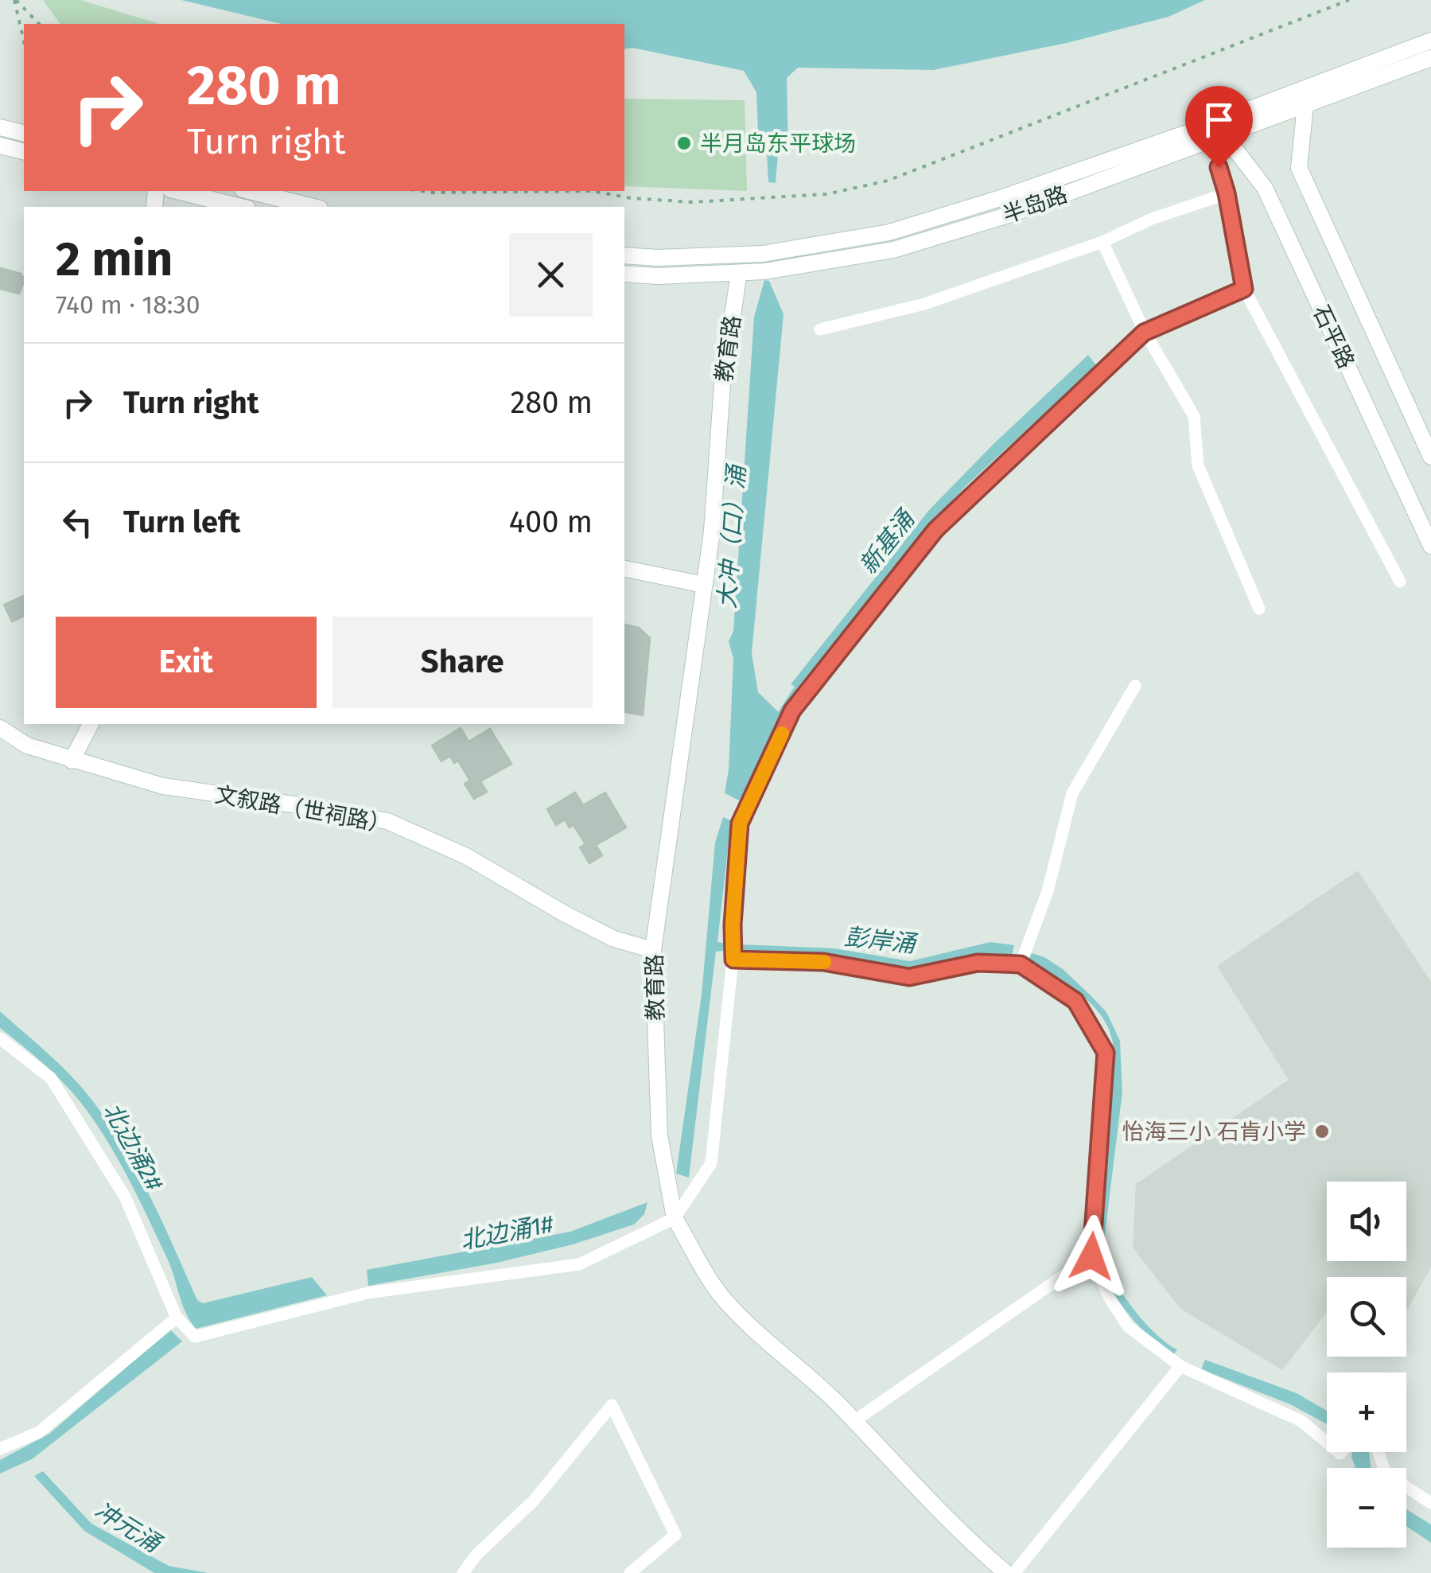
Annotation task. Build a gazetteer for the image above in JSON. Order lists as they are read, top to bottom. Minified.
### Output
{"streets":{"street":["半岛路","石平路","教育路","文叙路（世祠路）"]},"crossings":[["半岛路","石平路"],["半岛路","教育路"],["教育路","文叙路（世祠路）"]],"water":["大冲（口）涌","新基涌","彭岸涌","北边涌2#","北边涌1#","冲元涌"],"places":["半月岛东平球场","怡海三小 石肯小学"],"page":{"turn":["280 m","Turn right"],"heading":["2 min","740 m · 18:30"],"list":[{"name":"Turn right","value":"280 m"},{"name":"Turn left","value":"400 m"}],"buttons":["Exit","Share"],"map_buttons":["+","−"]}}
